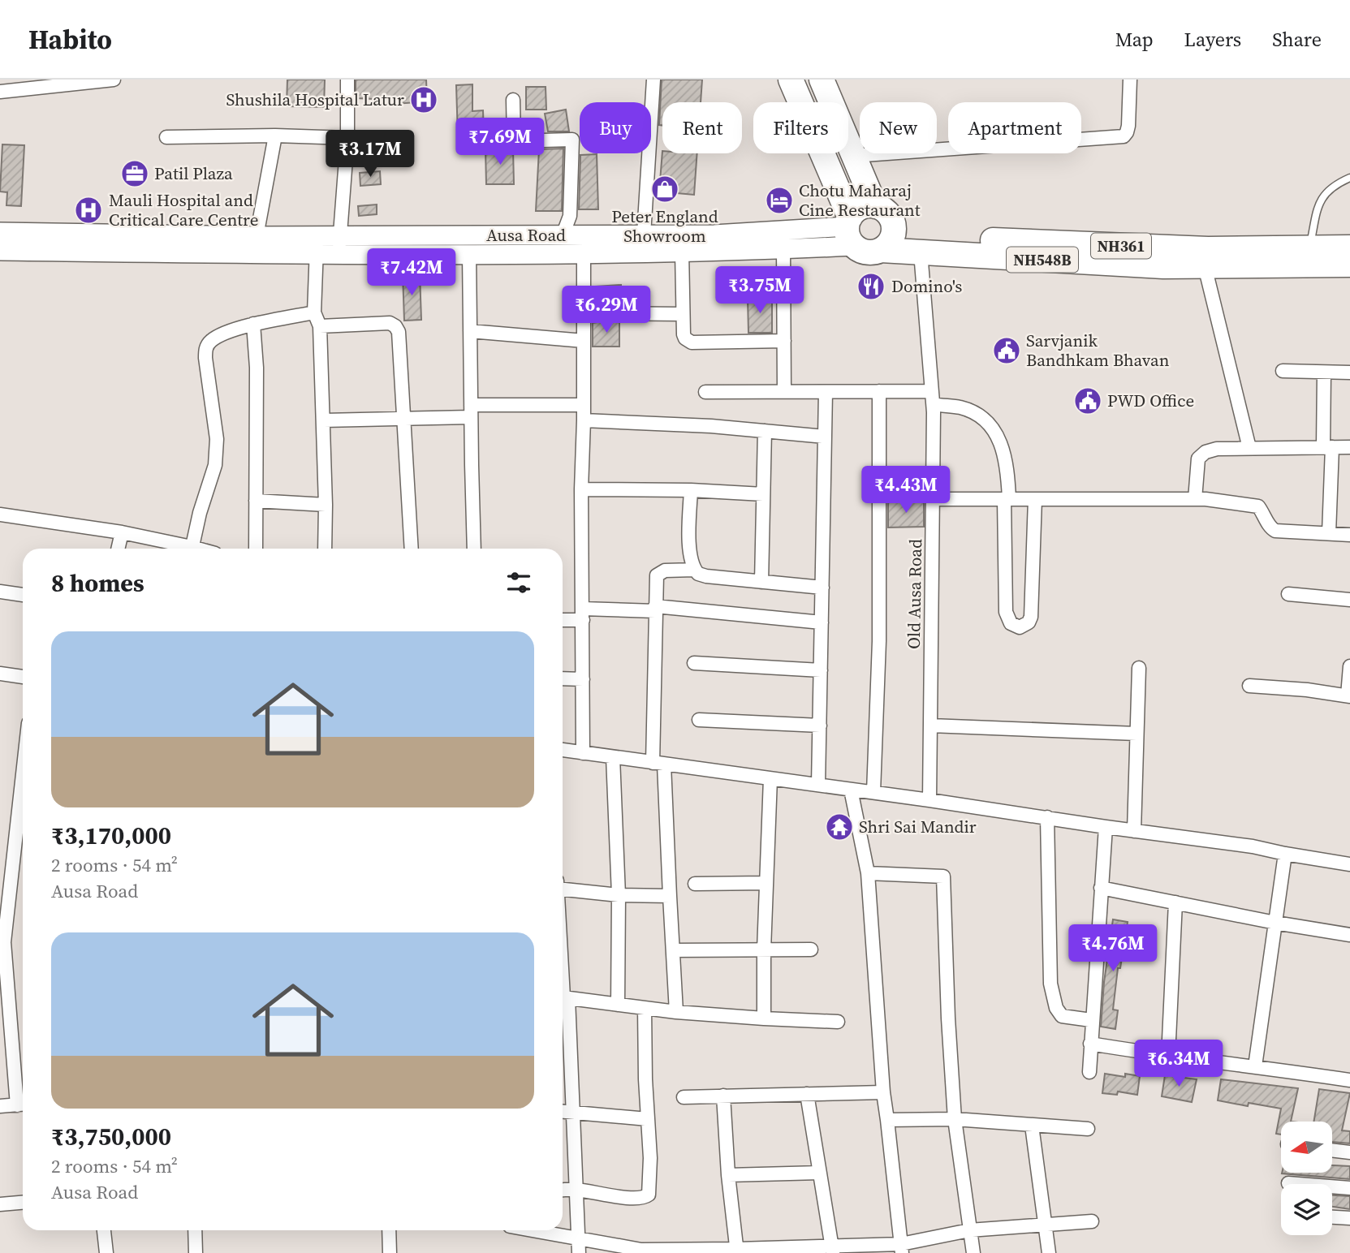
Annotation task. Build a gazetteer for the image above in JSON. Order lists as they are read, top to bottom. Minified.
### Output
{"streets":{"highway":["Ausa Road","NH361","NH548B"],"street":["Old Ausa Road"]},"crossings":[["Ausa Road","NH361"],["NH548B","Old Ausa Road"]],"places":{"hospital":["Shushila Hospital Latur","Mauli Hospital and Critical Care Centre"],"office":["Patil Plaza"],"shop":["Peter England Showroom"],"hotel":["Chotu Maharaj Cine Restaurant"],"restaurant":["Domino's"],"public building":["Sarvjanik Bandhkam Bhavan","PWD Office"],"temple":["Shri Sai Mandir"]},"north":"left","page":{"header":"Habito","nav":["Map","Layers","Share"],"chip":["Buy","Rent","Filters","New","Apartment"],"price":["₹7.69M","₹3.17M","₹7.42M","₹3.75M","₹6.29M","₹4.43M","₹4.76M","₹6.34M"],"heading":"8 homes","list":[{"name":"₹3,170,000","note":"2 rooms · 54 m² · Ausa Road"},{"name":"₹3,750,000","note":"2 rooms · 54 m² · Ausa Road"}]}}
